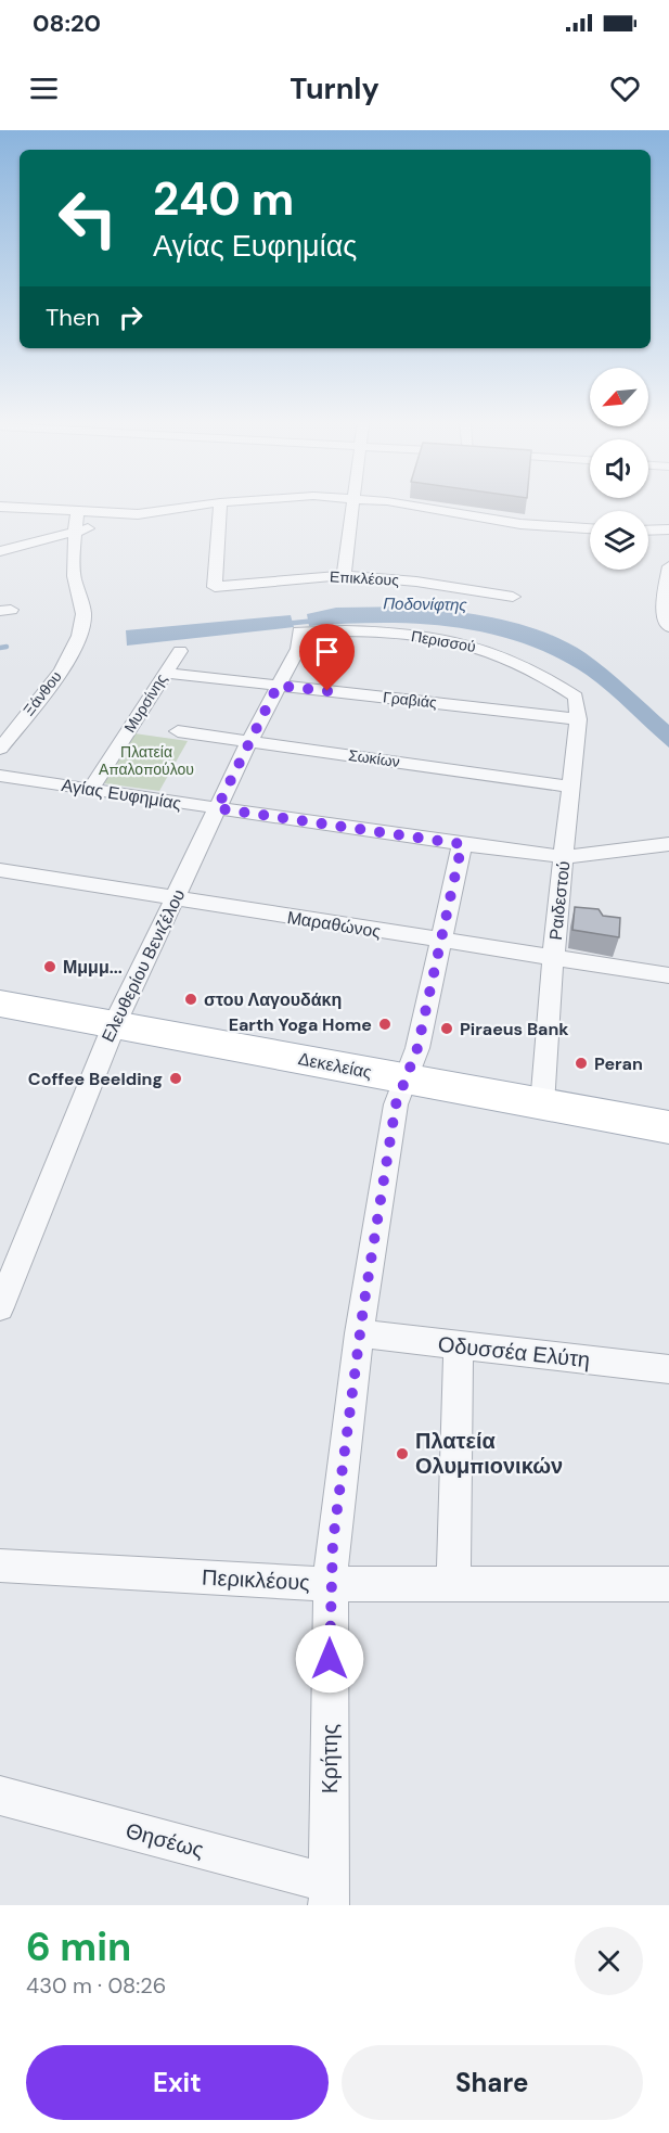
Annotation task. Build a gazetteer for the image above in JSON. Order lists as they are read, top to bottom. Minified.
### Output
{"streets":{"main road":["Δεκελείας"],"street":["Επικλέους","Περισσού","Ξάνθου","Γραβιάς","Μυρσίνης","Σωκίων","Αγίας Ευφημίας","Ραιδεστού","Μαραθώνος","Ελευθερίου Βενιζέλου","Οδυσσέα Ελύτη","Περικλέους","Κρήτης","Θησέως"]},"crossings":[["Περισσού","Ραιδεστού"],["Περισσού","Ελευθερίου Βενιζέλου"],["Γραβιάς","Μυρσίνης"],["Γραβιάς","Ραιδεστού"],["Γραβιάς","Ελευθερίου Βενιζέλου"],["Μυρσίνης","Αγίας Ευφημίας"],["Σωκίων","Ραιδεστού"],["Σωκίων","Ελευθερίου Βενιζέλου"],["Αγίας Ευφημίας","Ραιδεστού"],["Αγίας Ευφημίας","Ελευθερίου Βενιζέλου"],["Αγίας Ευφημίας","Κρήτης"],["Ραιδεστού","Μαραθώνος"],["Ραιδεστού","Δεκελείας"],["Μαραθώνος","Ελευθερίου Βενιζέλου"],["Μαραθώνος","Κρήτης"],["Ελευθερίου Βενιζέλου","Δεκελείας"],["Δεκελείας","Κρήτης"],["Οδυσσέα Ελύτη","Κρήτης"],["Περικλέους","Κρήτης"],["Κρήτης","Θησέως"]],"water":["Ποδονίφτης"],"parks":["Πλατεία Απαλοπούλου"],"places":["Μμμμ...","στου Λαγουδάκη","Earth Yoga Home","Piraeus Bank","Peran","Coffee Beelding","Πλατεία Ολυμπιονικών"],"north":"bottom left","page":{"status":"08:20","header":"Turnly","turn":["240 m","Αγίας Ευφημίας"],"then":"Then","heading":["6 min","430 m · 08:26"],"buttons":["Exit","Share"]}}
